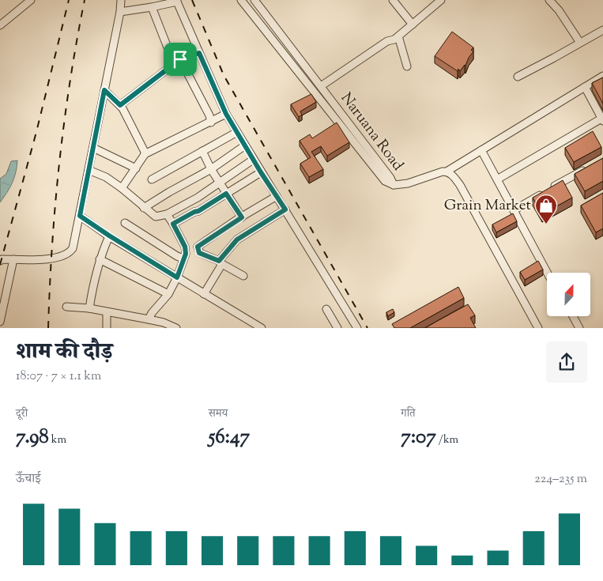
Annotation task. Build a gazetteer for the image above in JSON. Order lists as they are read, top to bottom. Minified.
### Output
{"streets":{"street":["Naruana Road"]},"places":{"shop":["Grain Market"]},"north":"top","page":{"heading":["शाम की दौड़","18:07 · 7 × 1.1 km"],"stats":[["दूरी","7.98 km"],["समय","56:47"],["गति","7:07 /km"]],"chart":["ऊँचाई","224–235 m"]}}
